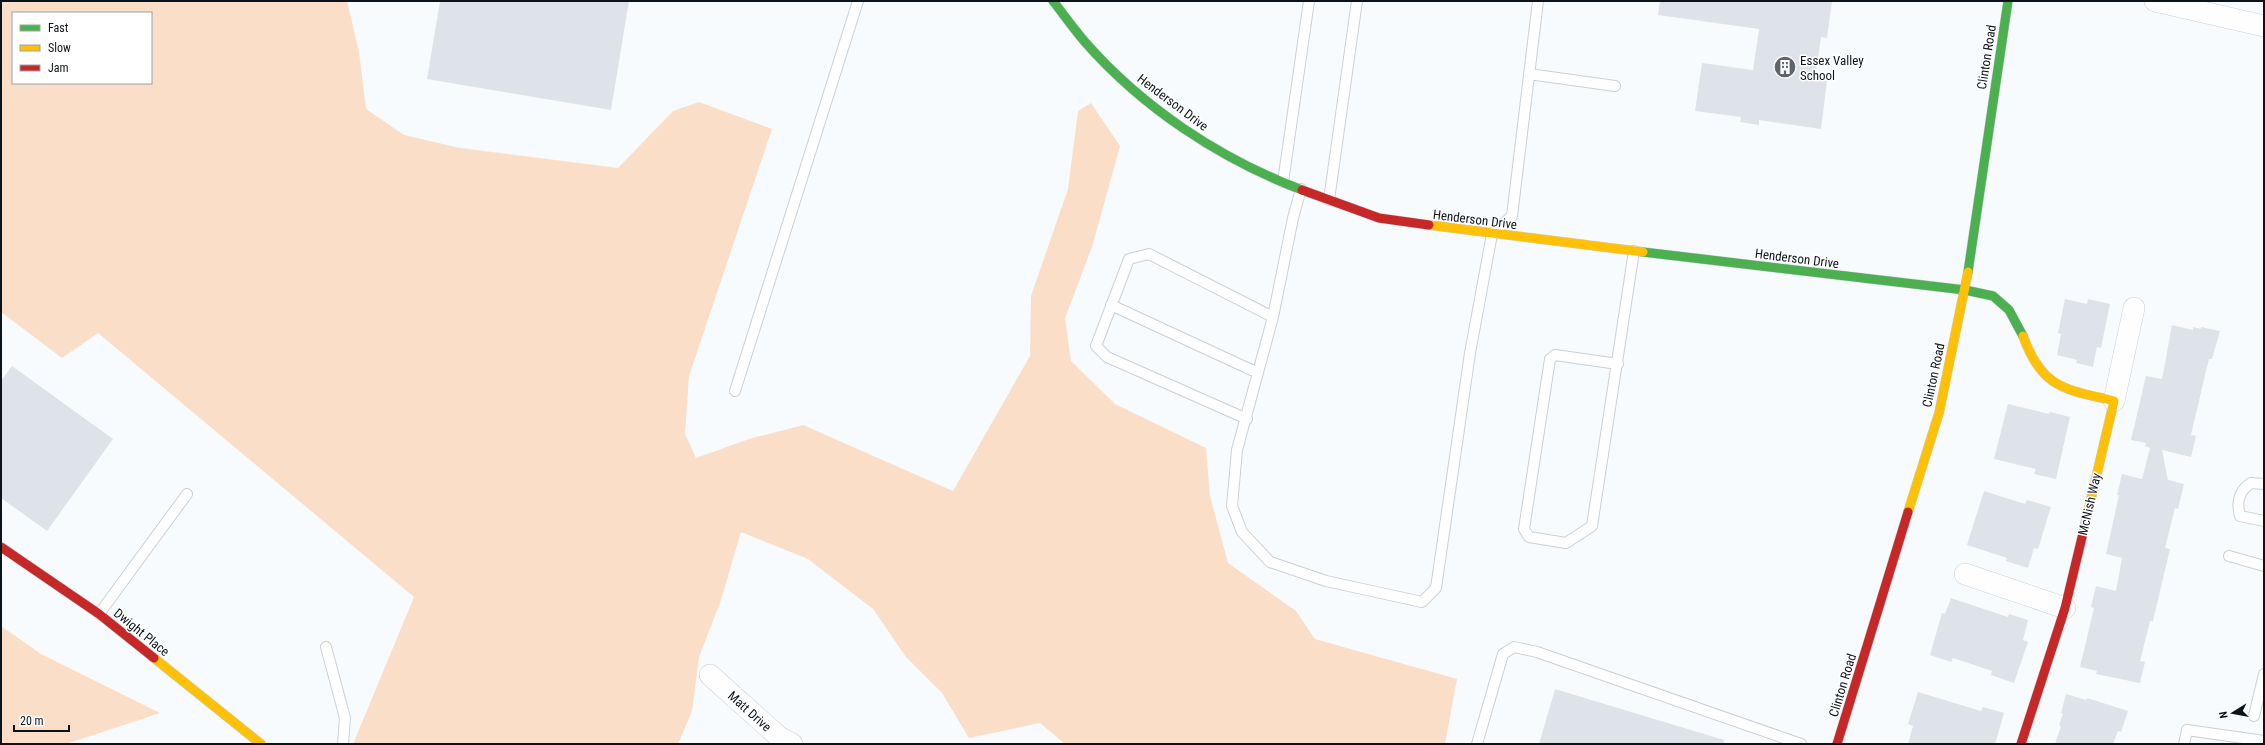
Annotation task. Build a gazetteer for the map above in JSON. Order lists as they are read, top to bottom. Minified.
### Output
{"streets":{"street":["Clinton Road","Henderson Drive","McNish Way","Dwight Place","Matt Drive"]},"crossings":[["Clinton Road","Henderson Drive"]],"places":{"building":["Essex Valley School"]},"legend":["Fast","Slow","Jam"],"scale_bar":"20 m","north":"left"}
